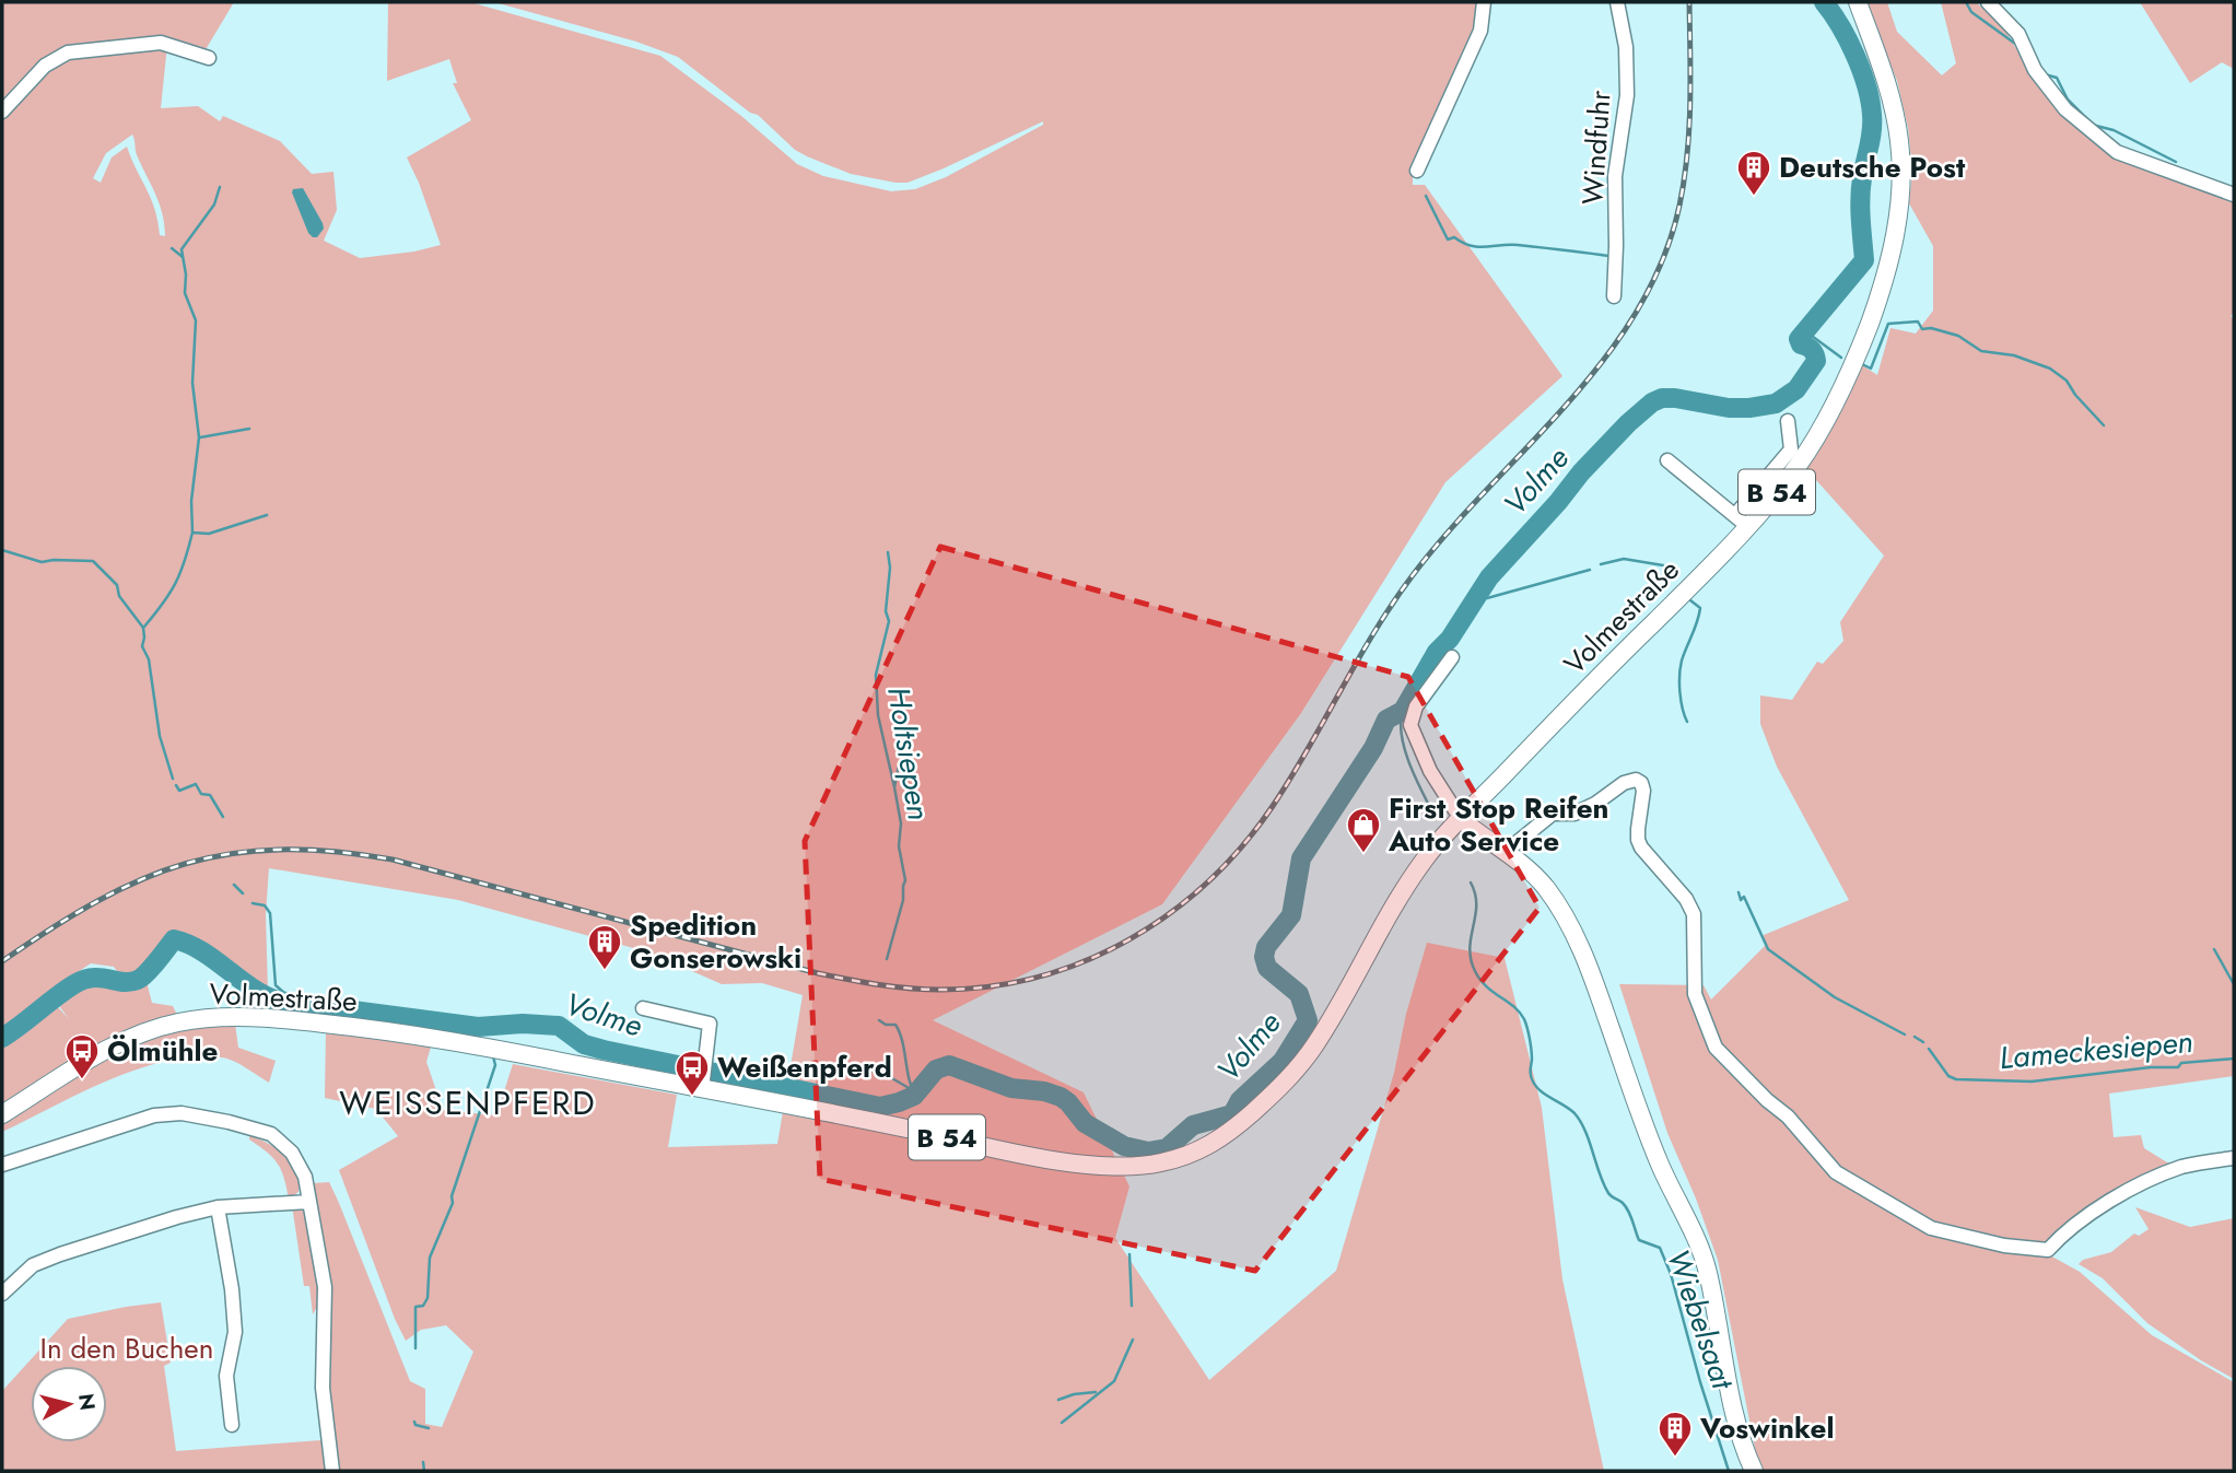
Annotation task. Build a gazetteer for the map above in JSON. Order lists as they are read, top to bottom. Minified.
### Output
{"streets":{"main road":["B 54","Volmestraße"],"street":["Windfuhr"]},"districts":["WEISSENPFERD"],"water":["Volme","Holtsiepen","Lameckesiepen","Wiebelsaat"],"parks":["In den Buchen"],"places":{"building":["Deutsche Post","Spedition Gonserowski","Voswinkel"],"shop":["First Stop Reifen Auto Service"],"bus stop":["Ölmühle","Weißenpferd"]},"north":"right"}
